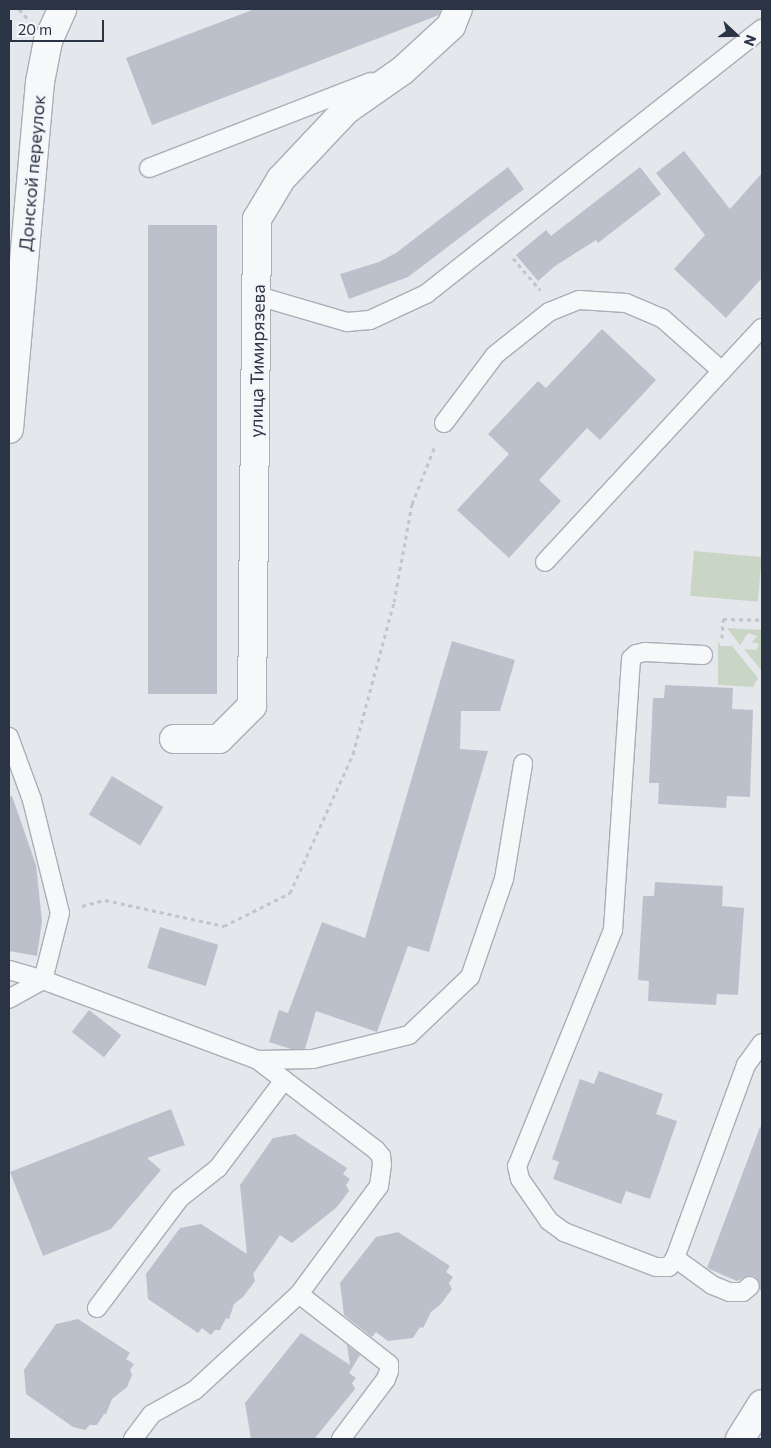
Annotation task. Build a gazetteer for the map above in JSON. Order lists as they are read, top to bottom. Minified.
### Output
{"streets":{"street":["Донской переулок","улица Тимирязева"]},"scale_bar":"20 m","north":"right"}
